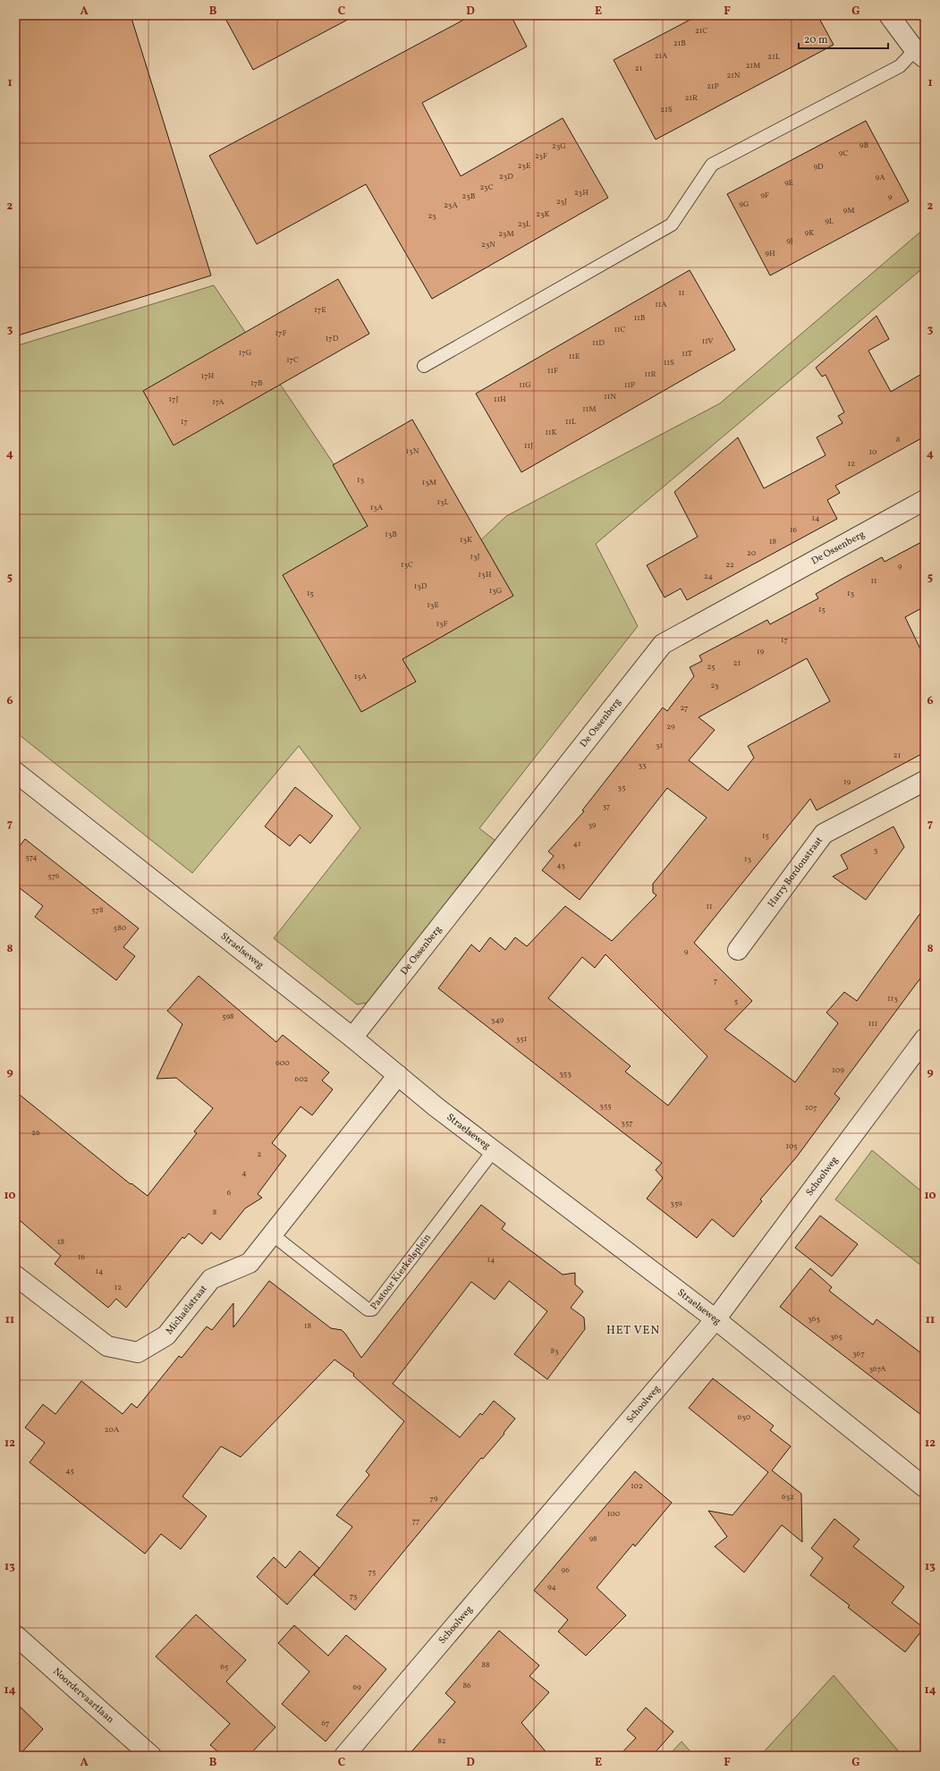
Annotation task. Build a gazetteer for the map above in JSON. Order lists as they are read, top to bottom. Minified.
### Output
{"streets":{"street":["De Ossenberg","Harry Bordonstraat","Straelseweg","Schoolweg","Michaëlstraat","Noordervaartlaan"],"lane":["Pastoor Kierkelsplein"]},"crossings":[["De Ossenberg","Straelseweg"],["Straelseweg","Schoolweg"],["Straelseweg","Pastoor Kierkelsplein"],["Straelseweg","Michaëlstraat"],["Pastoor Kierkelsplein","Michaëlstraat"]],"districts":["HET VEN"],"house_numbers":["21C","21B","21A","21L","21M","21","21N","21P","21R","21S","9B","23G","9C","23F","23E","9D","23D","9A","9E","23C","23H","9F","23B","9","23J","9G","23A","9M","23K","23","9L","23L","9K","23M","9J","23N","9H","11","11A","17E","11B","11C","17F","17D","11V","11D","17G","11T","11E","17C","11S","11F","11R","17H","17B","11G","11P","11N","17J","11H","17A","11M","17","11L","11K","8","11J","13N","10","12","13","13M","13L","13A","14","16","13B","13K","18","20","13J","13C","22","9","13H","24","11","13D","13G","15","13","13E","15","13F","17","19","21","25","15A","23","27","29","31","21","33","19","35","37","39","15","41","3","574","13","43","576","11","578","580","9","7","113","5","598","349","111","351","600","109","353","602","355","107","357","26","105","2","4","6","359","8","18","16","14","14","12","363","18","365","83","367","367A","630","20A","45","102","632","79","100","77","98","96","75","94","73","88","65","86","69","67","82"],"scale_bar":"20 m","grid":{"columns":["A","B","C","D","E","F","G"],"rows":["1","2","3","4","5","6","7","8","9","10","11","12","13","14"]}}
